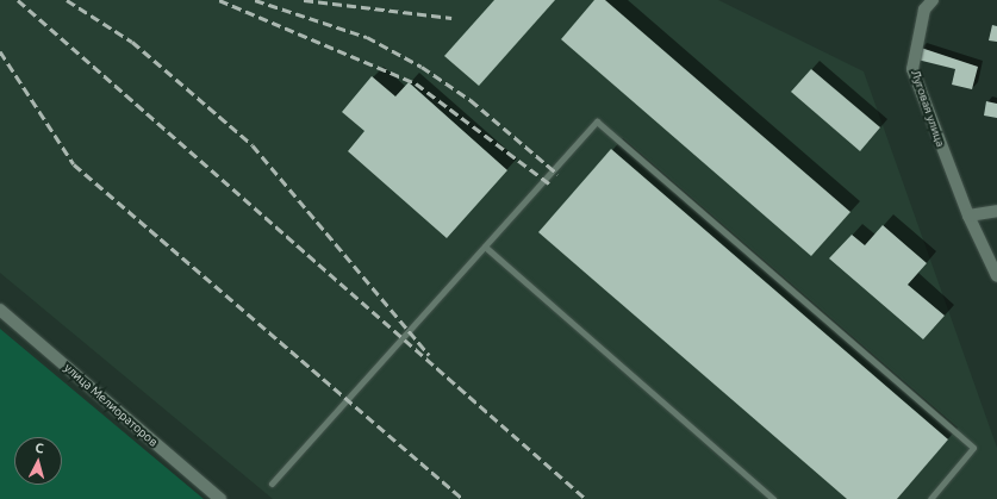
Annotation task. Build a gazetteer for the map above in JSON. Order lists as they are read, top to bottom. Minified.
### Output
{"streets":{"street":["Луговая улица","улица Мелиораторов"]},"north":"top"}
